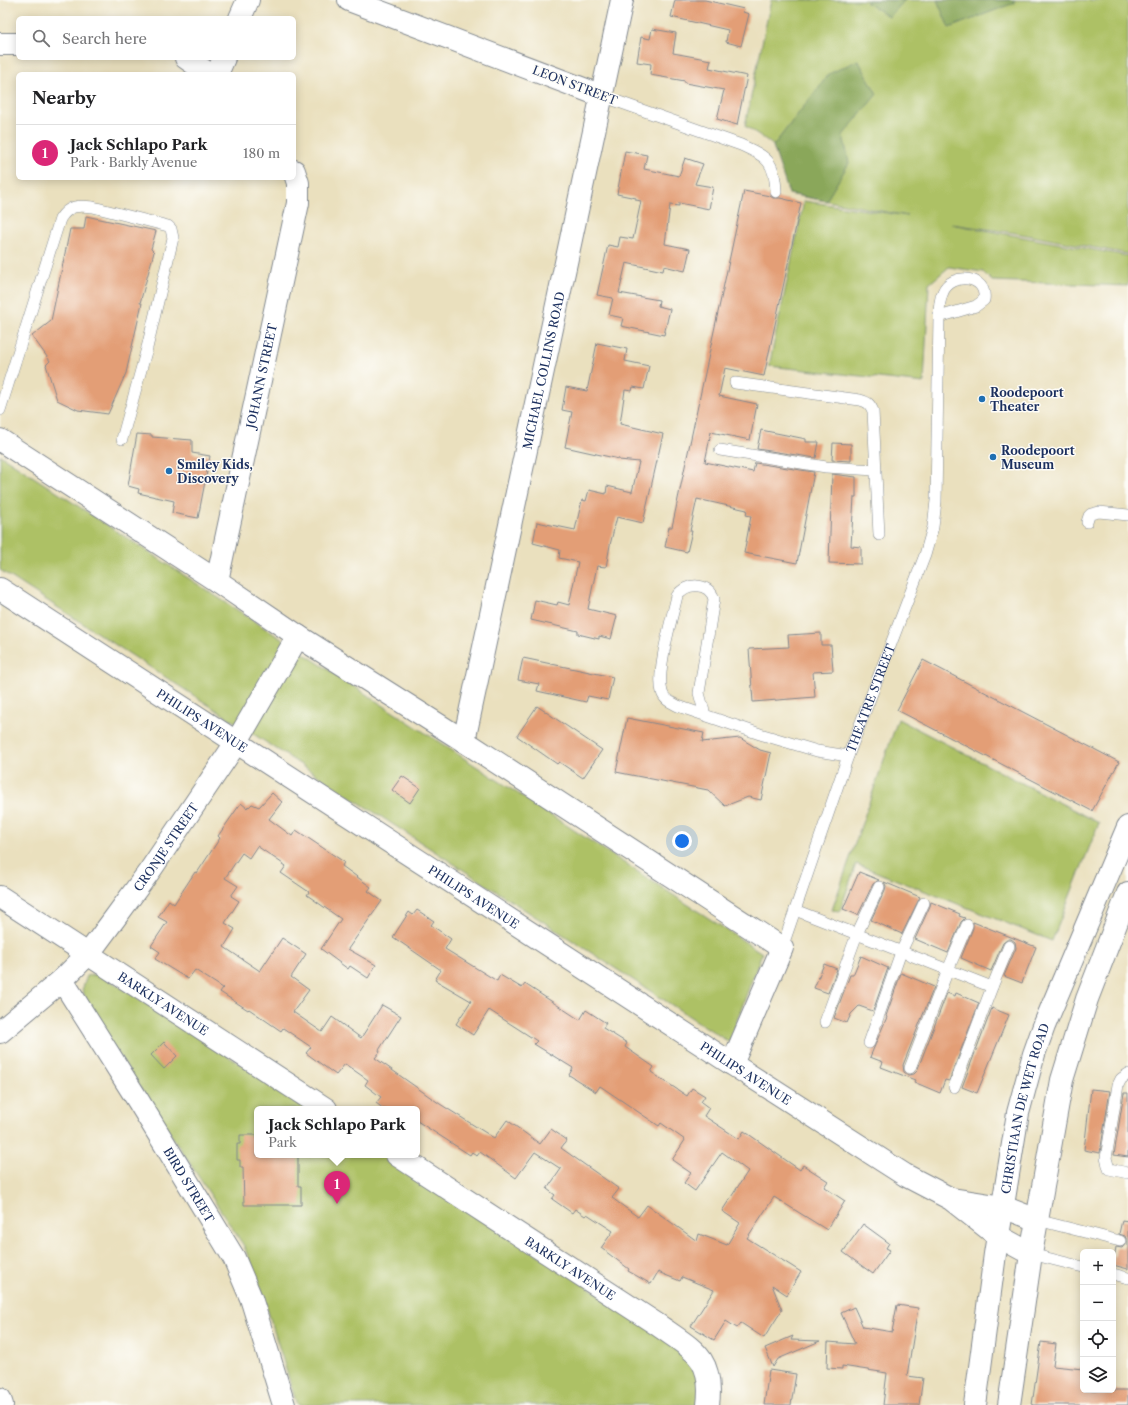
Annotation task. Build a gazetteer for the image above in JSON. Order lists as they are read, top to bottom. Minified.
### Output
{"streets":{"street":["LEON STREET","MICHAEL COLLINS ROAD","JOHANN STREET","THEATRE STREET","PHILIPS AVENUE","CRONJE STREET","BARKLY AVENUE","CHRISTIAAN DE WET ROAD","BIRD STREET"]},"crossings":[["LEON STREET","MICHAEL COLLINS ROAD"],["THEATRE STREET","PHILIPS AVENUE"],["PHILIPS AVENUE","CRONJE STREET"],["PHILIPS AVENUE","CHRISTIAAN DE WET ROAD"],["CRONJE STREET","BARKLY AVENUE"],["CRONJE STREET","BIRD STREET"]],"places":["Roodepoort Theater","Roodepoort Museum","Smiley Kids, Discovery"],"page":{"search":"Search here","heading":"Nearby","list":[{"mark":"1","name":"Jack Schlapo Park","note":"Park · Barkly Avenue","value":"180 m"}],"popup":["Jack Schlapo Park","Park"],"pins":"1","map_buttons":["+","−"]}}
